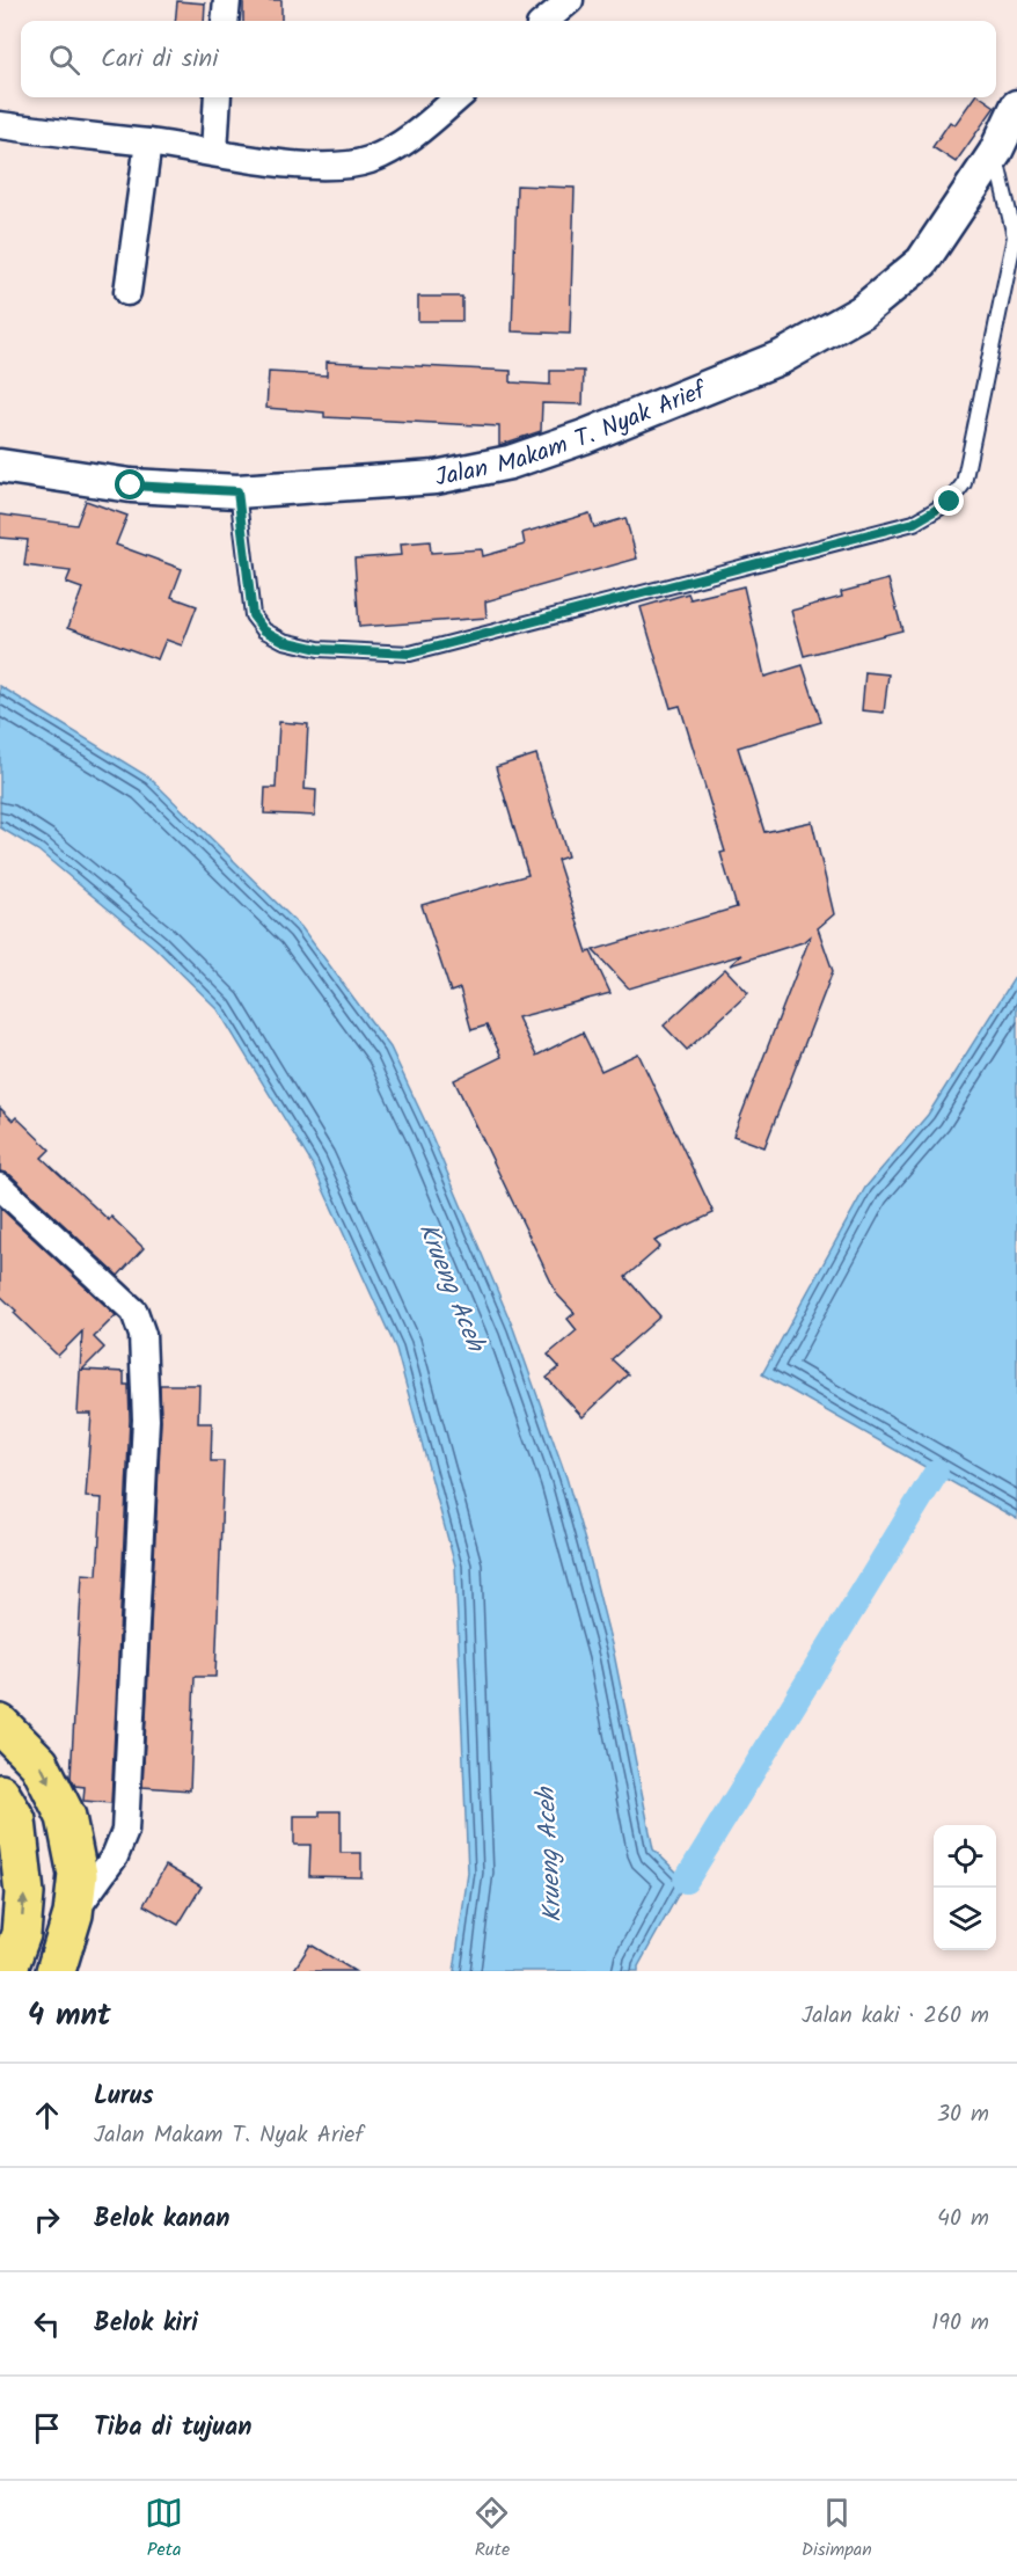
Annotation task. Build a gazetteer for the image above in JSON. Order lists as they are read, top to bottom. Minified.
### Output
{"streets":{"street":["Jalan Makam T. Nyak Arief"]},"water":["Krueng Aceh"],"page":{"search":"Cari di sini","heading":["4 mnt","Jalan kaki · 260 m"],"list":[["Lurus","Jalan Makam T. Nyak Arief","30 m"],["Belok kanan","40 m"],["Belok kiri","190 m"],"Tiba di tujuan"],"nav":["Peta","Rute","Disimpan"]}}
